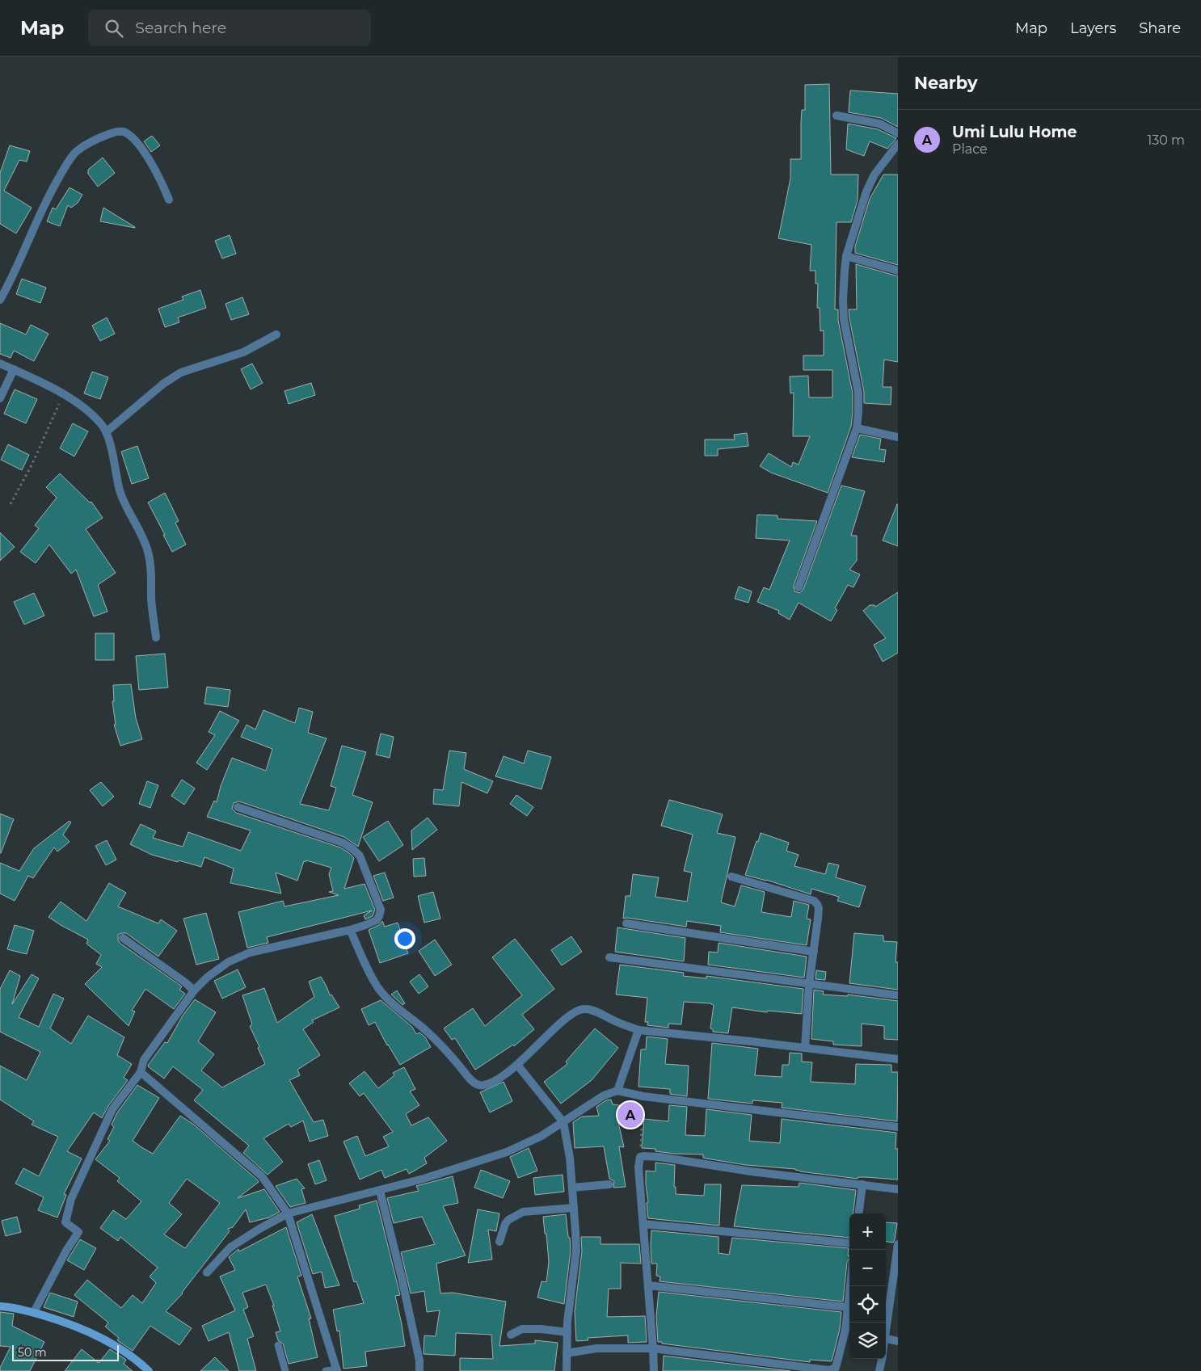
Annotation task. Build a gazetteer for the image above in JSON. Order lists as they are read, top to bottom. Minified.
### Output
{"scale_bar":"50 m","page":{"header":"Map","search":"Search here","nav":["Map","Layers","Share"],"heading":"Nearby","list":[{"mark":"A","name":"Umi Lulu Home","note":"Place","value":"130 m"}],"pins":"A","map_buttons":["+","−"],"scale":"50 m"}}
